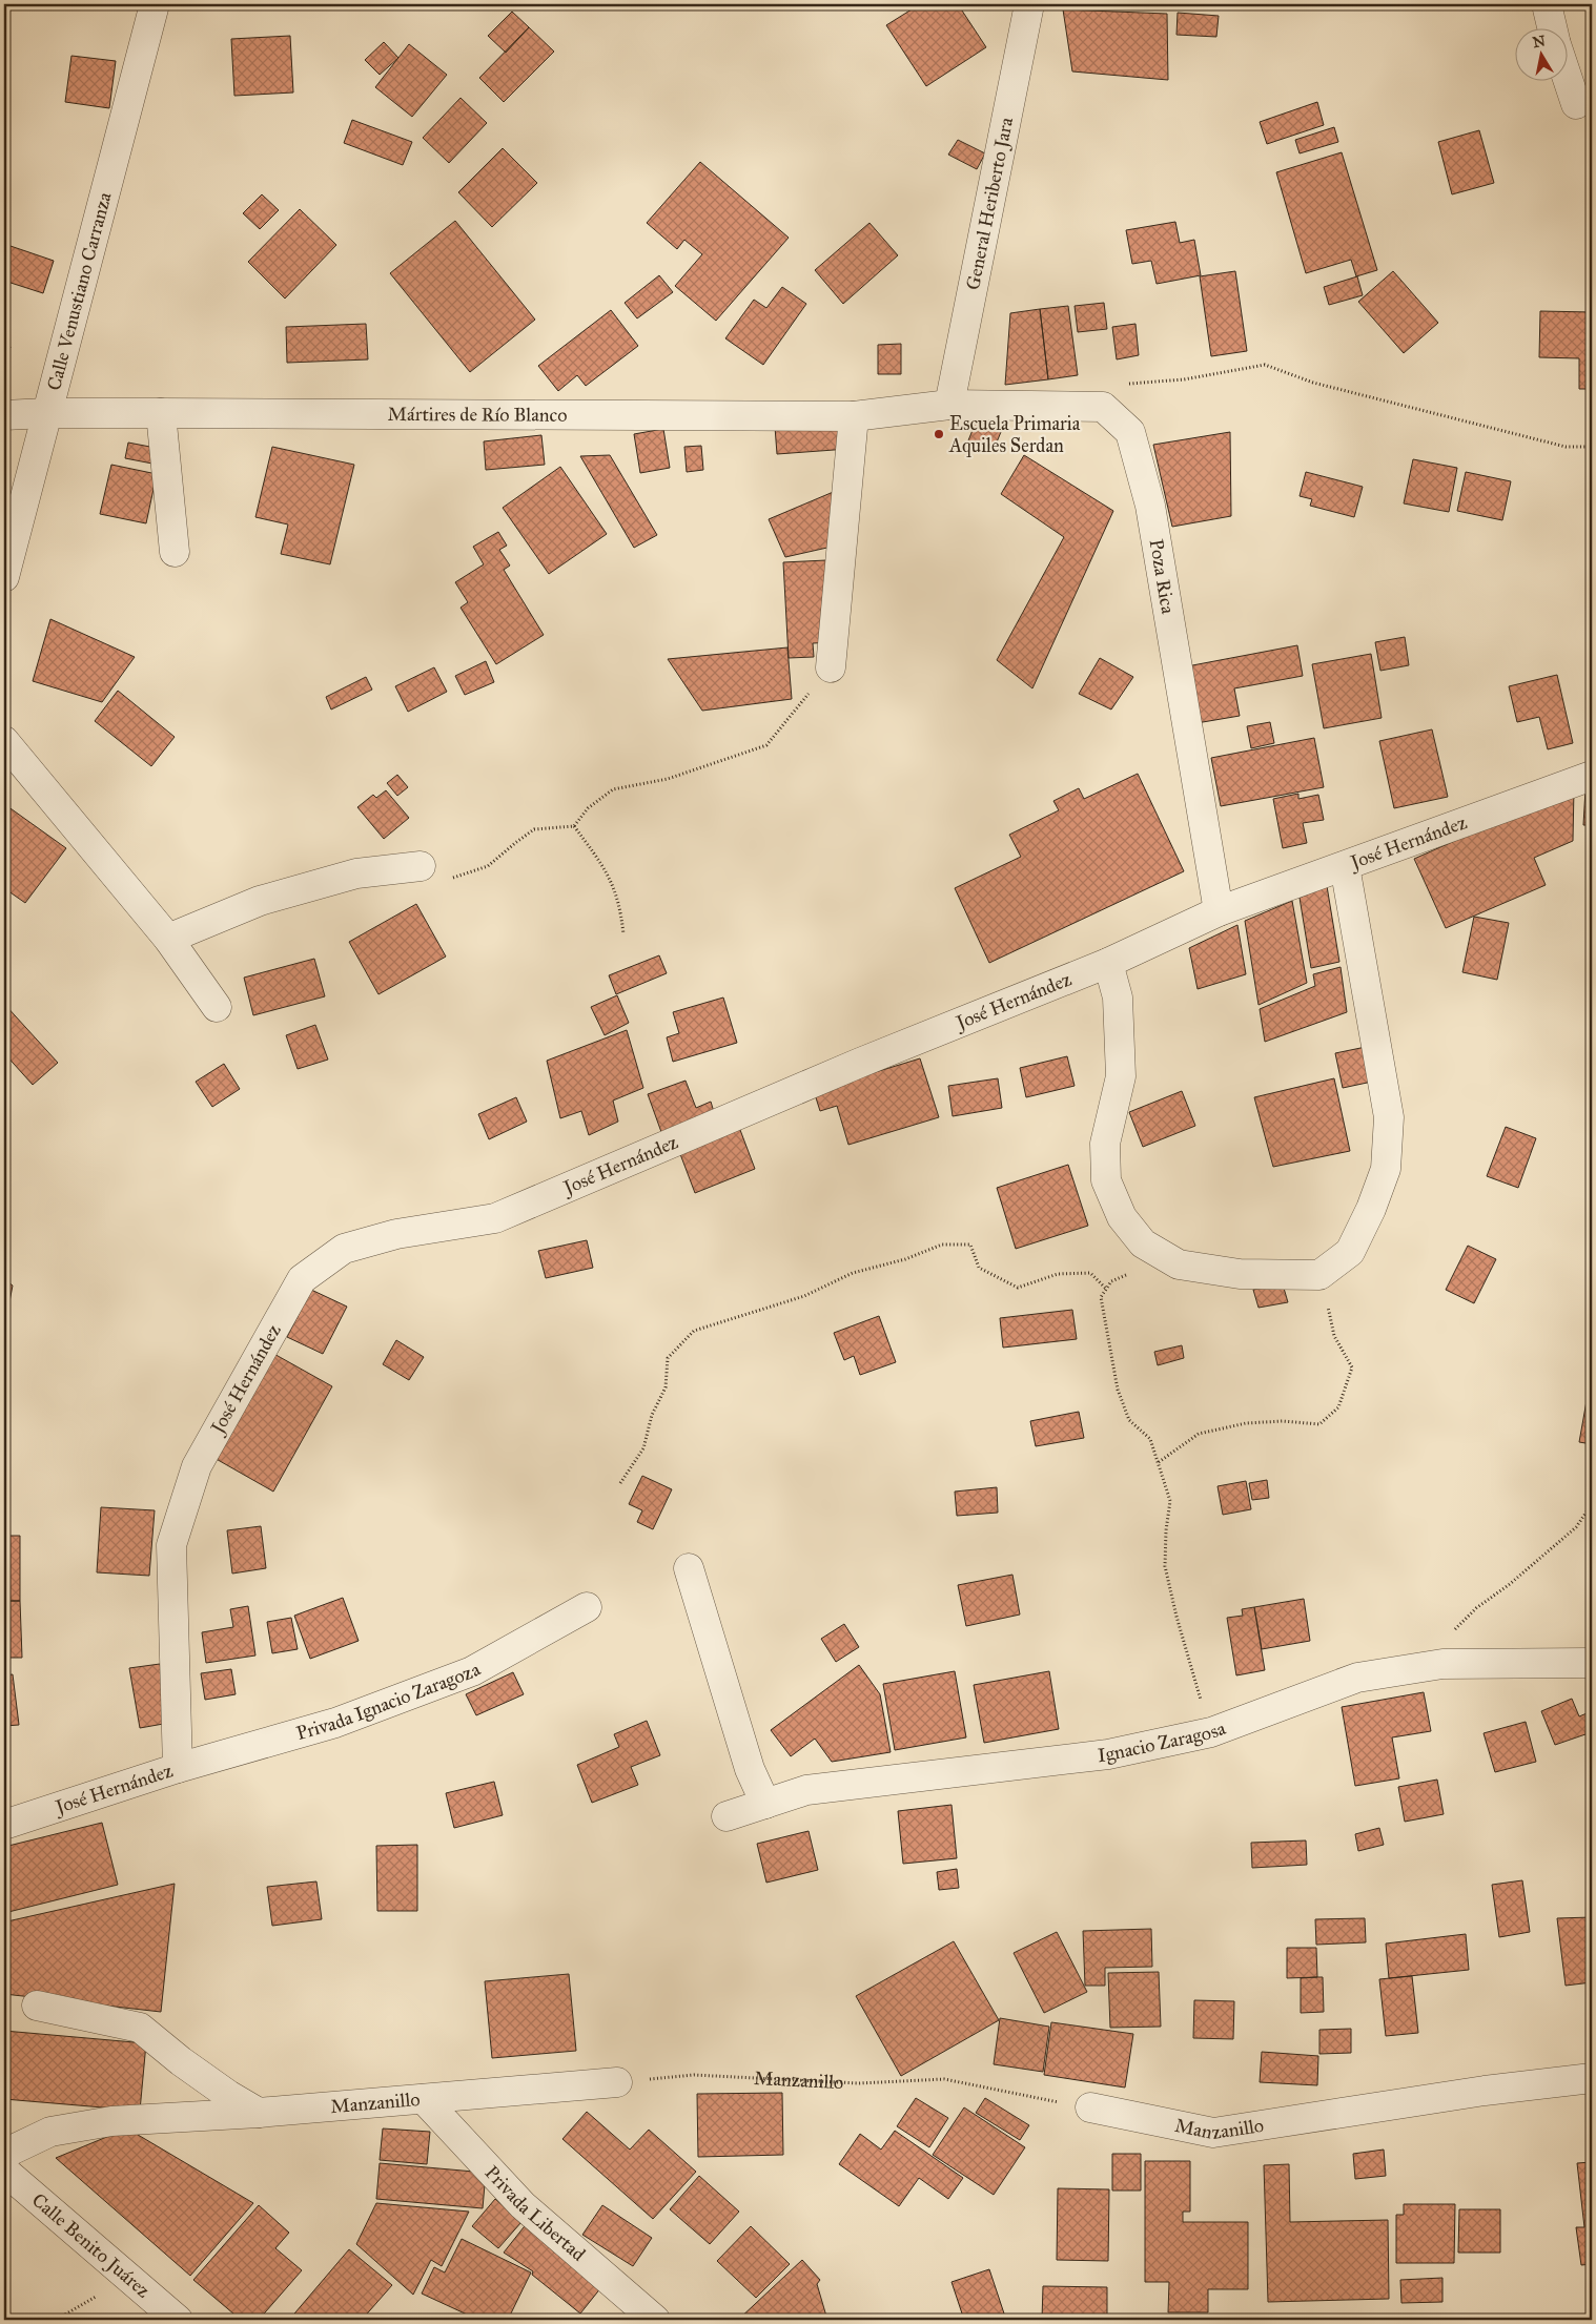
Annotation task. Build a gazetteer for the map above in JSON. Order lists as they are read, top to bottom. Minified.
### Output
{"streets":{"street":["General Heriberto Jara","Calle Venustiano Carranza","Mártires de Río Blanco","Poza Rica","José Hernández","Privada Ignacio Zaragoza","Ignacio Zaragosa","Manzanillo","Privada Libertad","Calle Benito Juárez"]},"crossings":[["General Heriberto Jara","Mártires de Río Blanco"],["Calle Venustiano Carranza","Mártires de Río Blanco"],["Poza Rica","José Hernández"],["José Hernández","Privada Ignacio Zaragoza"],["Manzanillo","Privada Libertad"]],"places":["Escuela Primaria Aquiles Serdan"],"north":"top"}
